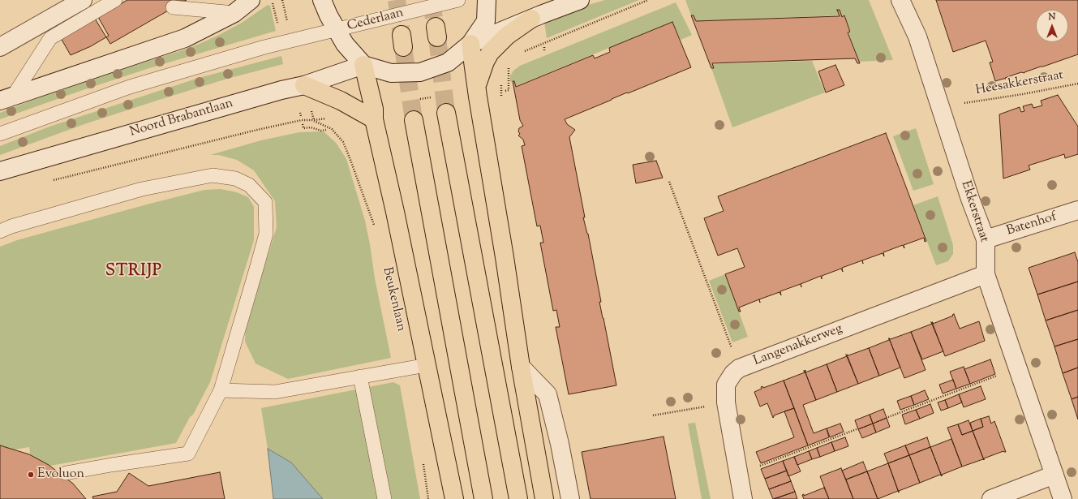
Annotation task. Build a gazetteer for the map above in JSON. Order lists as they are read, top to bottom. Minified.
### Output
{"streets":{"street":["Noord Brabantlaan","Ekkerstraat","Batenhof","Langenakkerweg"],"lane":["Cederlaan"],"path":["Heesakkerstraat"]},"crossings":[["Ekkerstraat","Batenhof"],["Ekkerstraat","Langenakkerweg"]],"districts":["STRIJP"],"places":["Evoluon"],"north":"top"}
